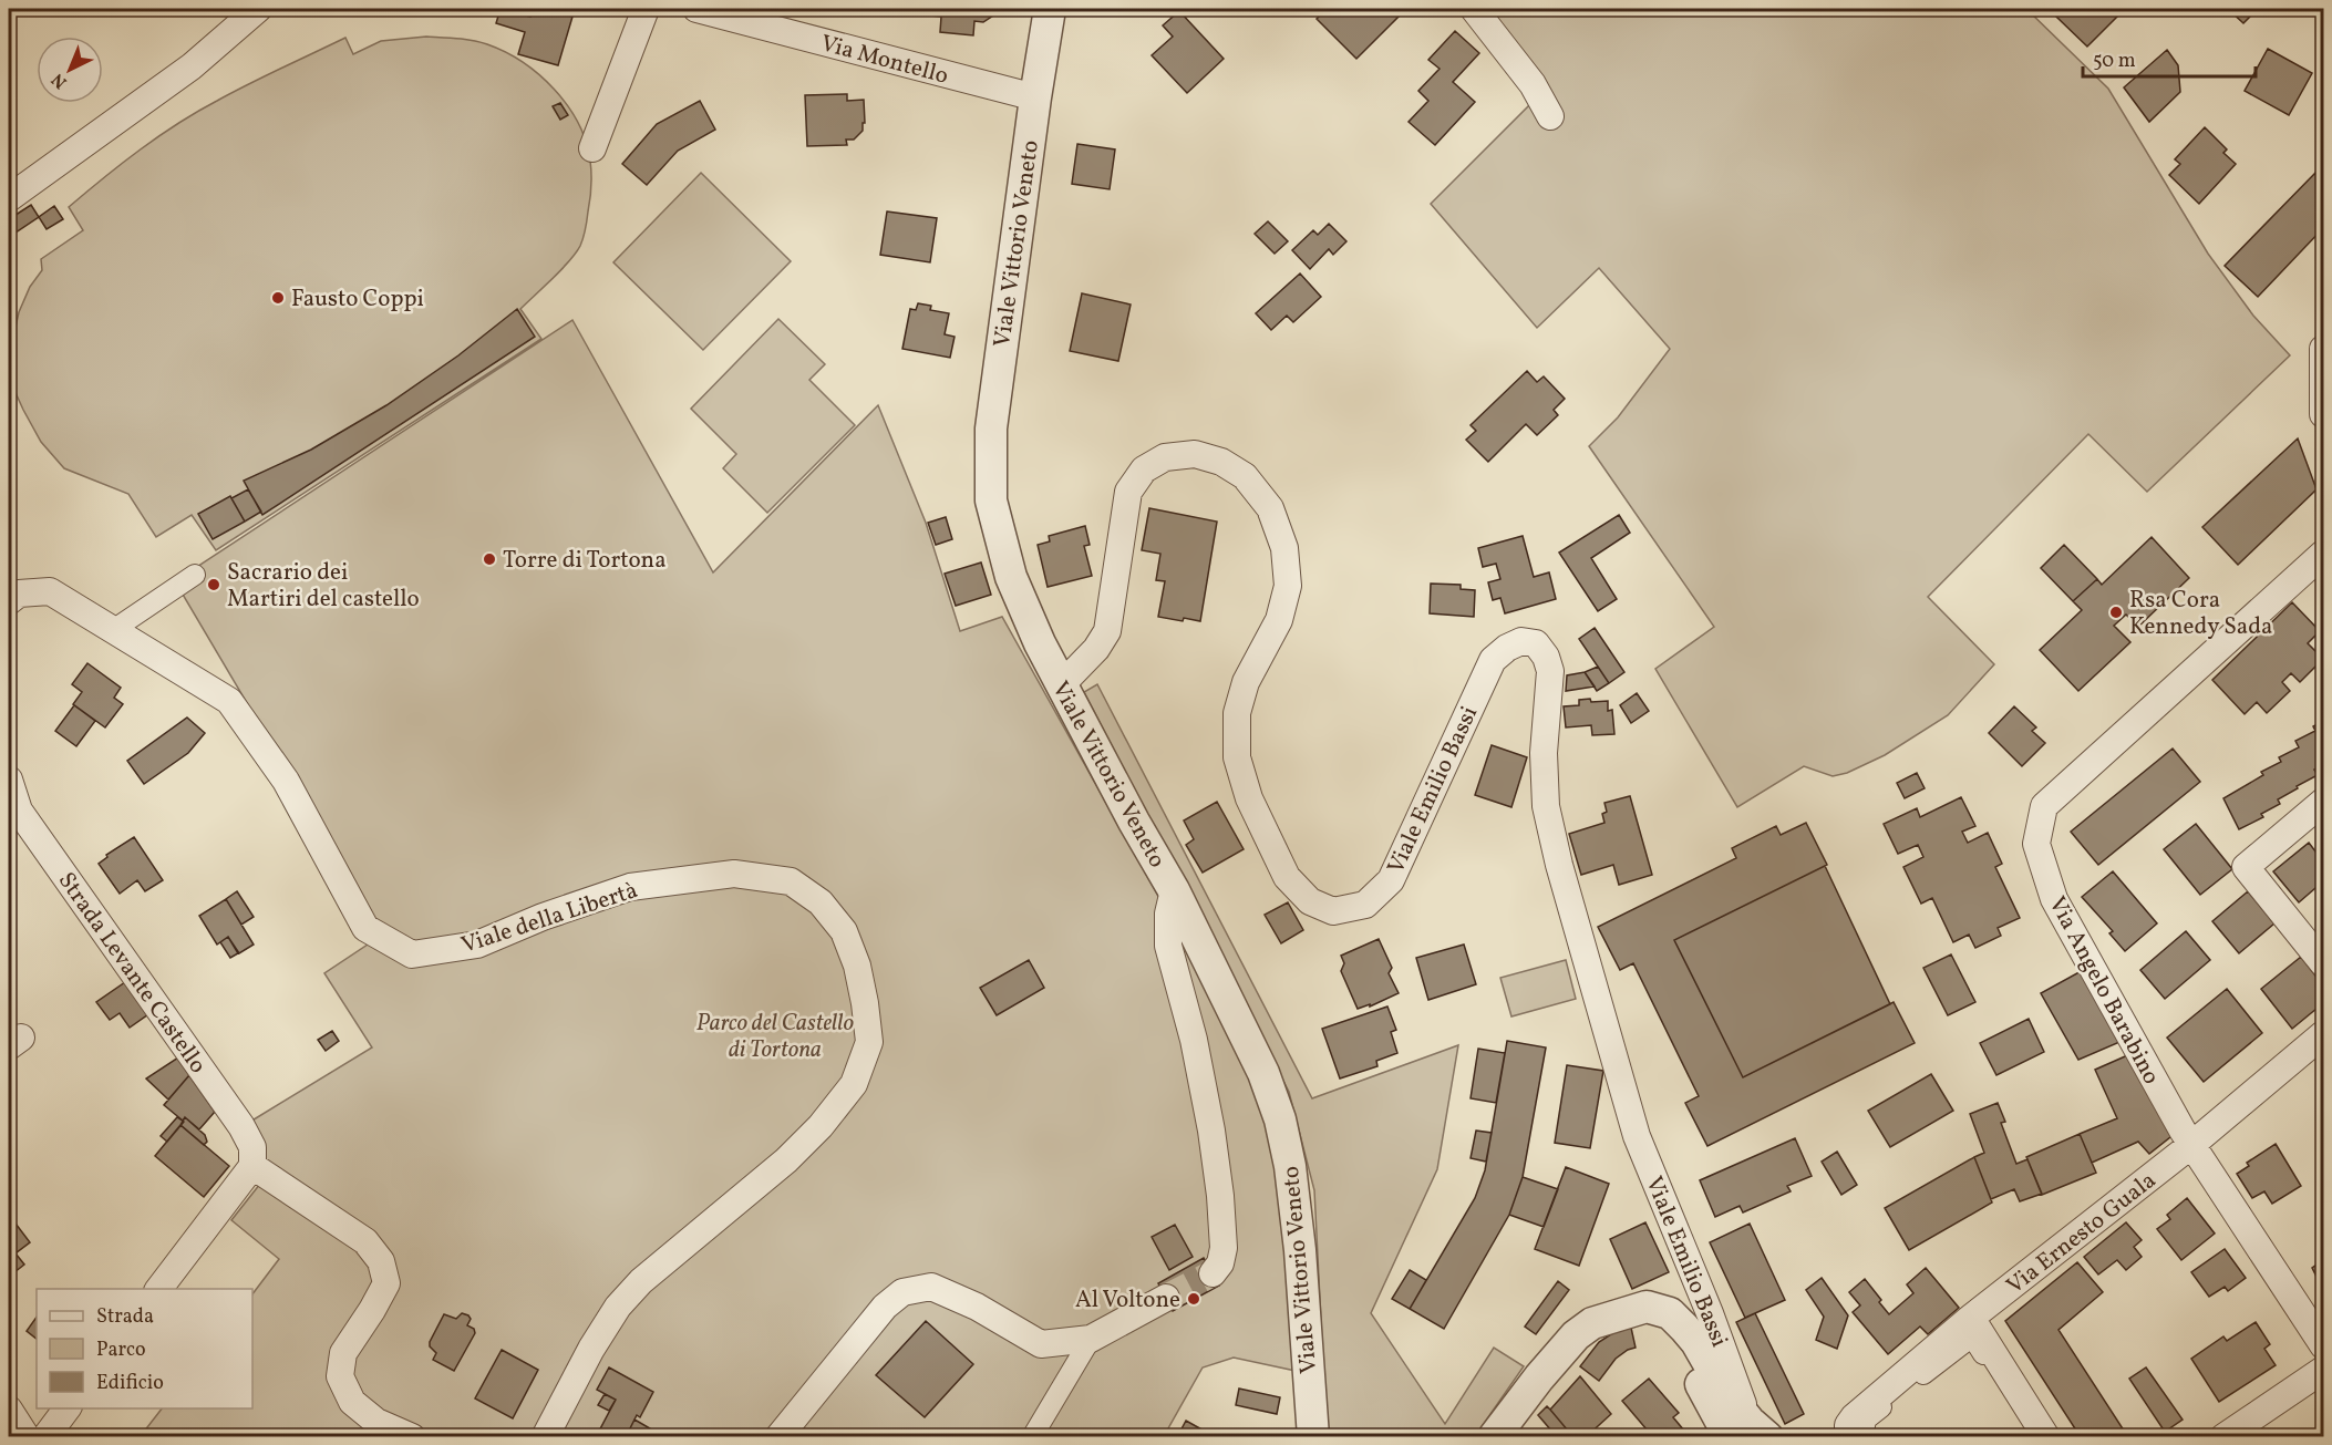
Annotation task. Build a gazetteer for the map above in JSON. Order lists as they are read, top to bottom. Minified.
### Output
{"streets":{"street":["Via Montello","Viale Vittorio Veneto","Viale Emilio Bassi","Viale della Libertà","Strada Levante Castello","Via Angelo Barabino","Via Ernesto Guala"]},"crossings":[["Via Montello","Viale Vittorio Veneto"],["Viale Vittorio Veneto","Viale Emilio Bassi"],["Via Angelo Barabino","Via Ernesto Guala"]],"parks":["Parco del Castello di Tortona"],"places":["Fausto Coppi","Torre di Tortona","Sacrario dei Martiri del castello","Rsa Cora Kennedy Sada","Al Voltone"],"legend":["Strada","Parco","Edificio"],"scale_bar":"50 m","north":"bottom left"}
